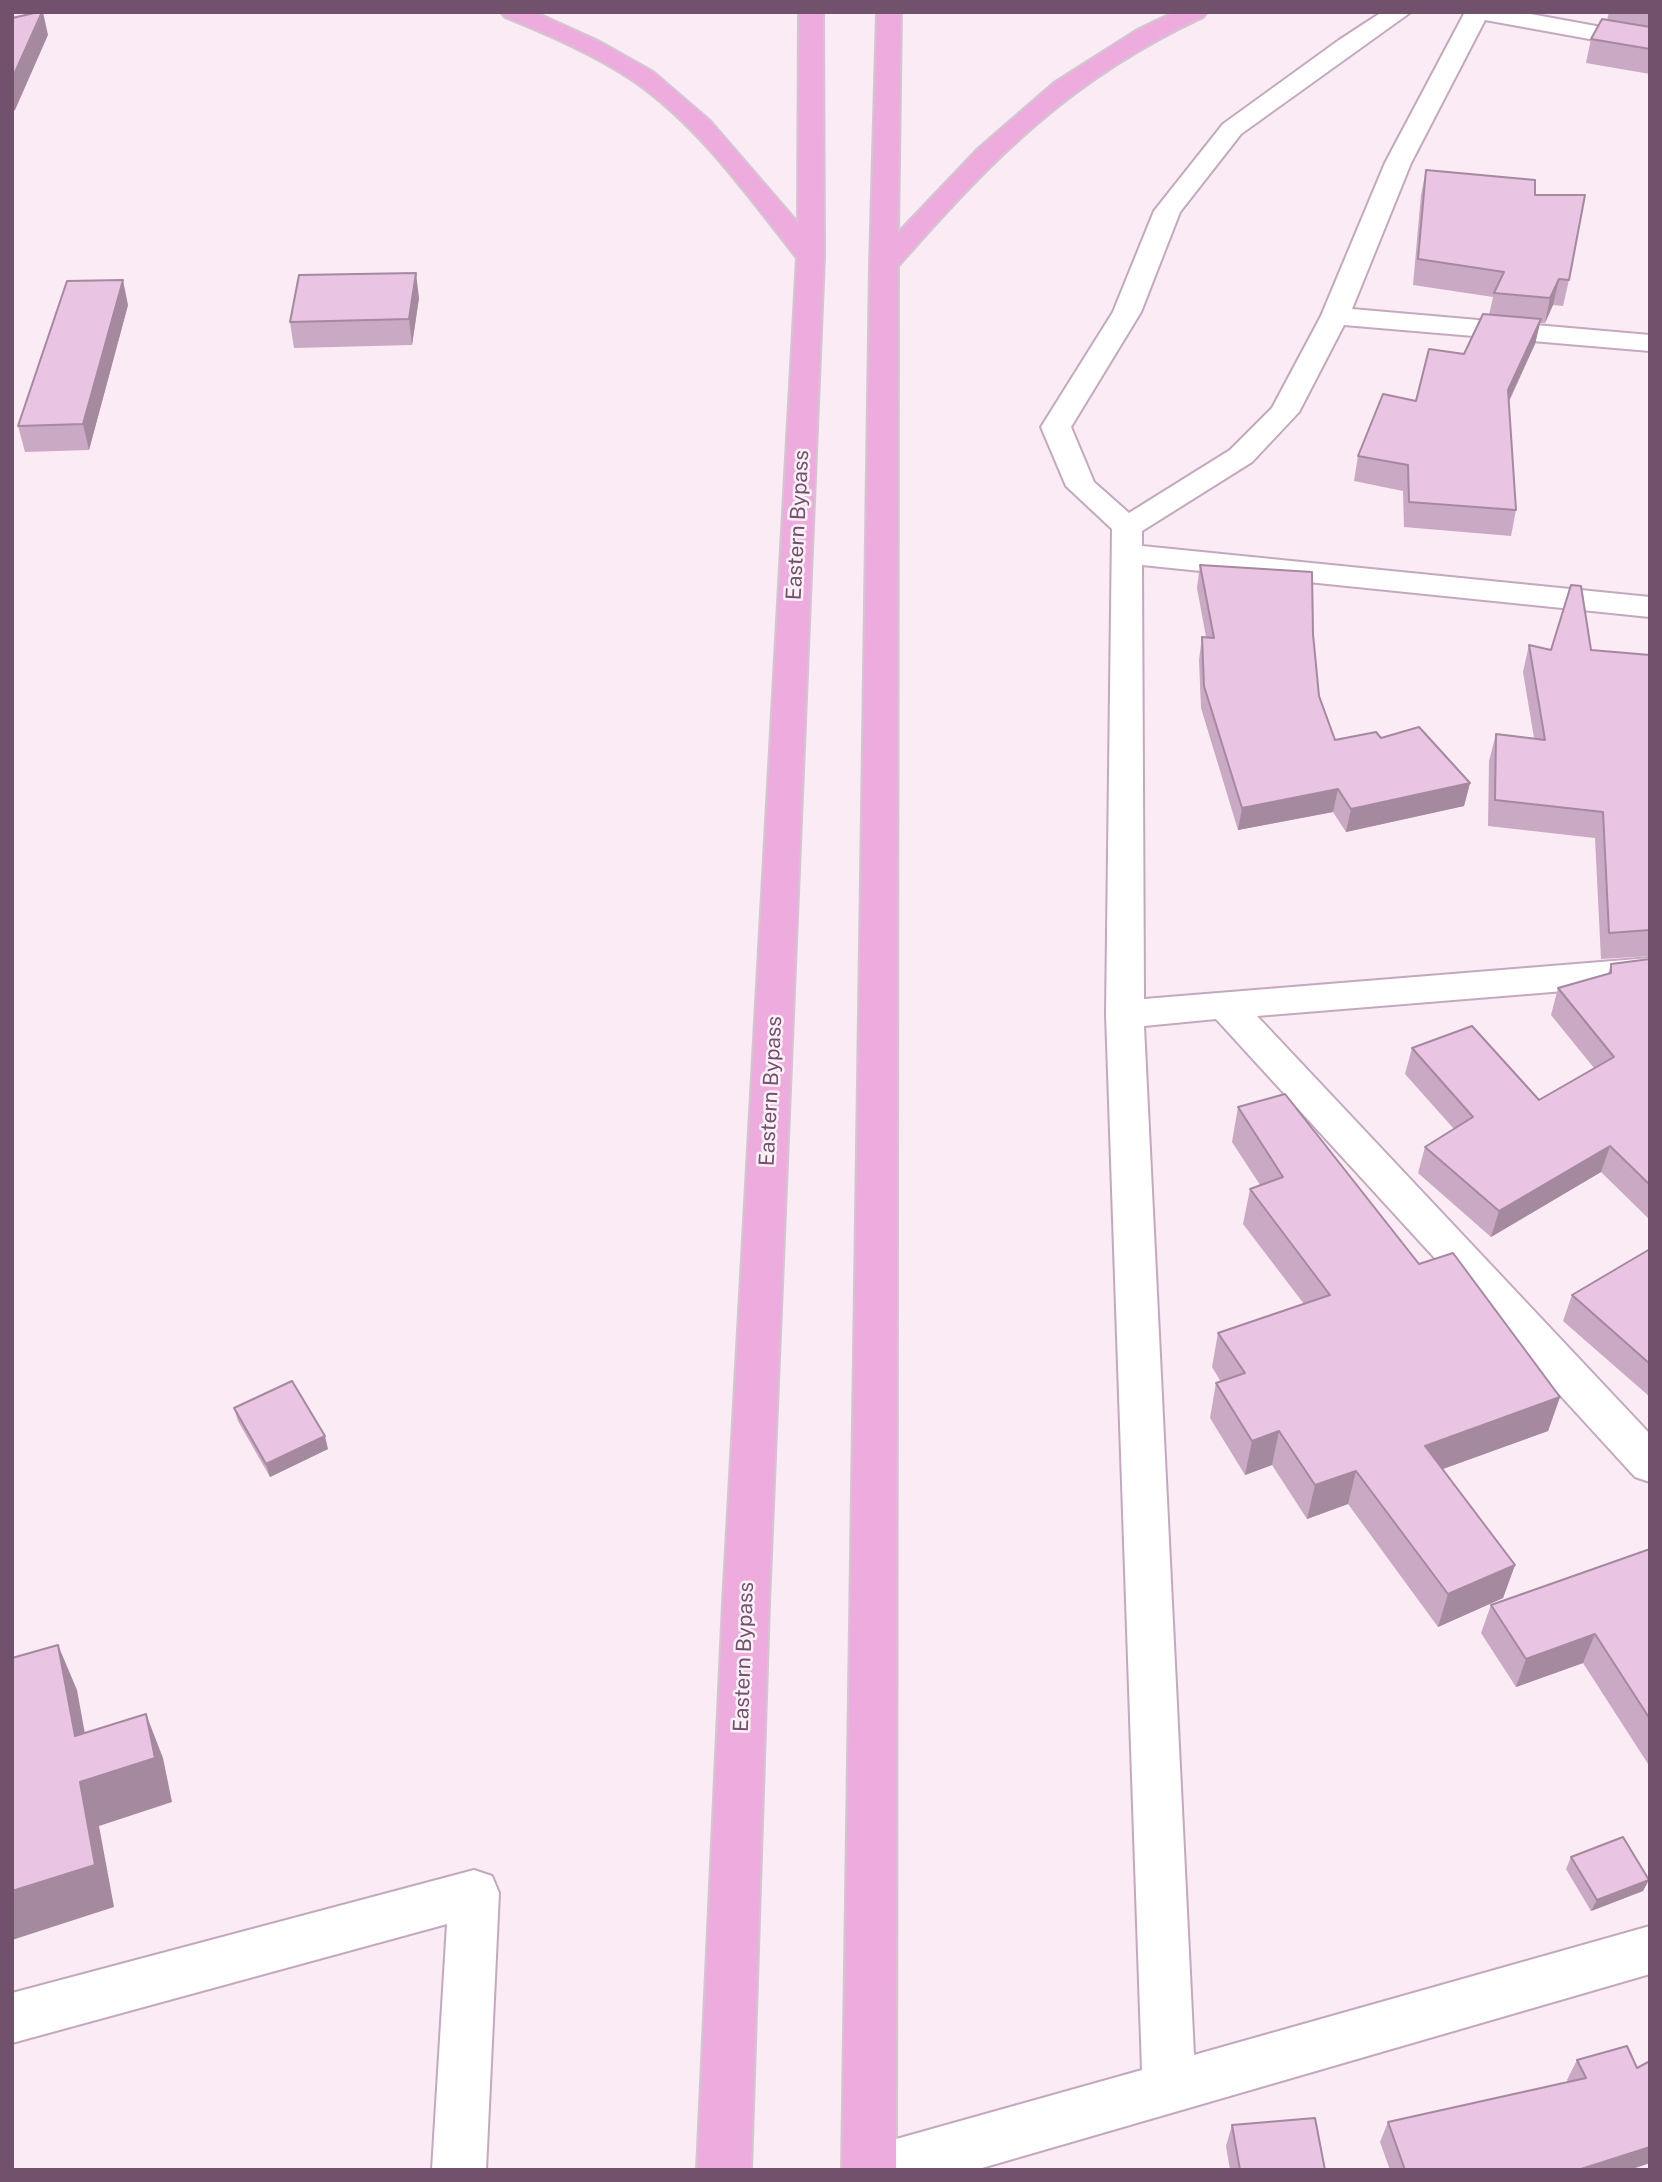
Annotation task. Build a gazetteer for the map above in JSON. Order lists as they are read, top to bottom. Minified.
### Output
{"streets":{"highway":["Eastern Bypass"]}}
